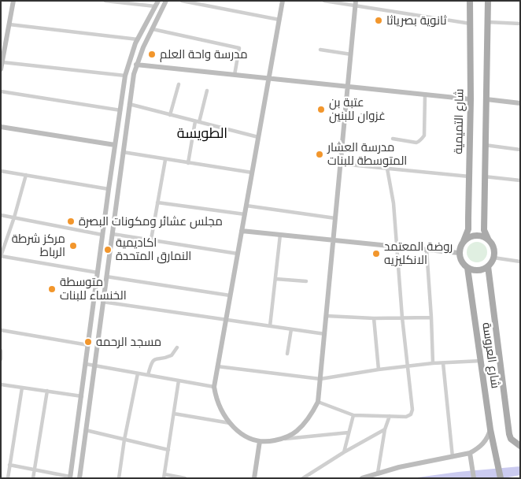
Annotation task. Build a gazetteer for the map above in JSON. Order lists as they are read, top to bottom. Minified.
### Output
{"streets":{"main road":["شارع التميمية","شارع العروسة"]},"crossings":[["شارع التميمية","شارع العروسة"]],"districts":["الطويسة"],"places":["ثانوية بصرياثا","مدرسة واحة العلم","عتبة بن غزوان للبنين","مدرسة العشار المتوسطة للبنات","مجلس عشائر ومكونات البصرة","مركز شرطة الرباط","اكاديمية النمارق المتحدة","روضة المعتمد الانكليزيه","متوسطة الخنساء للبنات","مسجد الرحمه"]}
